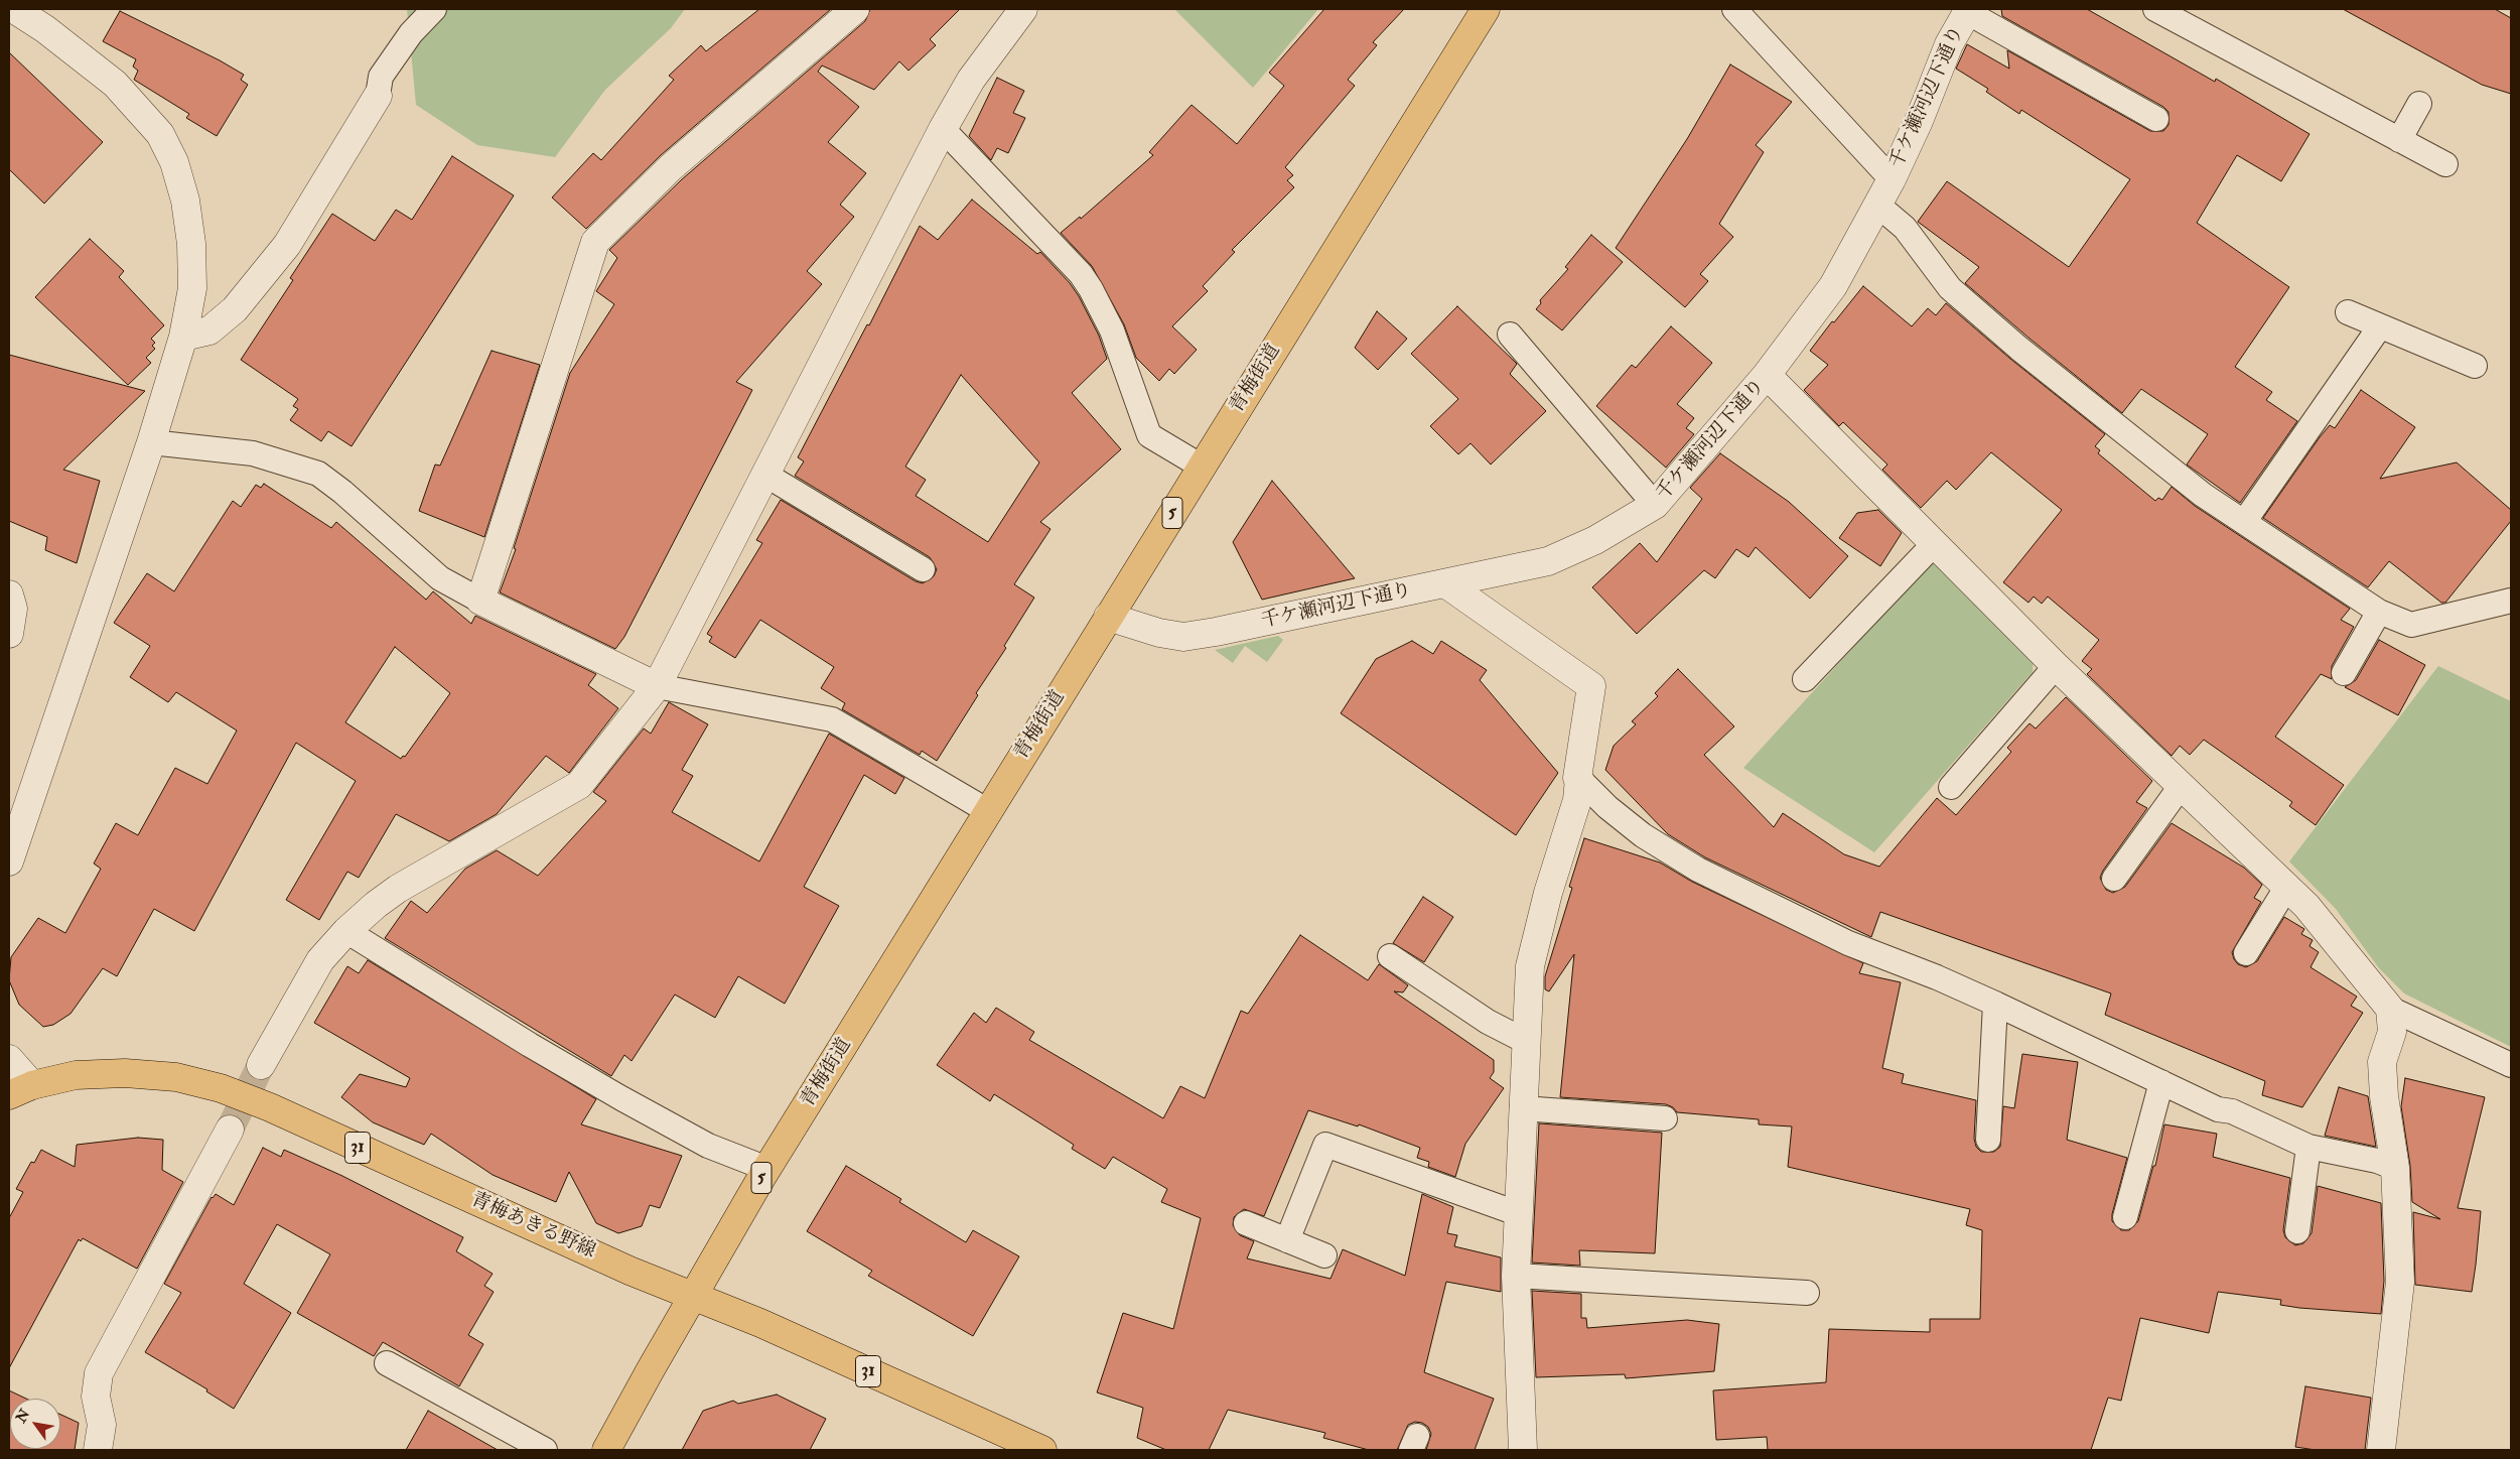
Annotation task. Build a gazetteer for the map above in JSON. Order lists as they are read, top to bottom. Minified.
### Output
{"streets":{"main road":["青梅街道","5","31","青梅あきる野線"],"street":["千ケ瀬河辺下通り"]},"crossings":[["千ケ瀬河辺下通り","青梅街道"],["青梅街道","青梅あきる野線"]],"north":"top left"}
